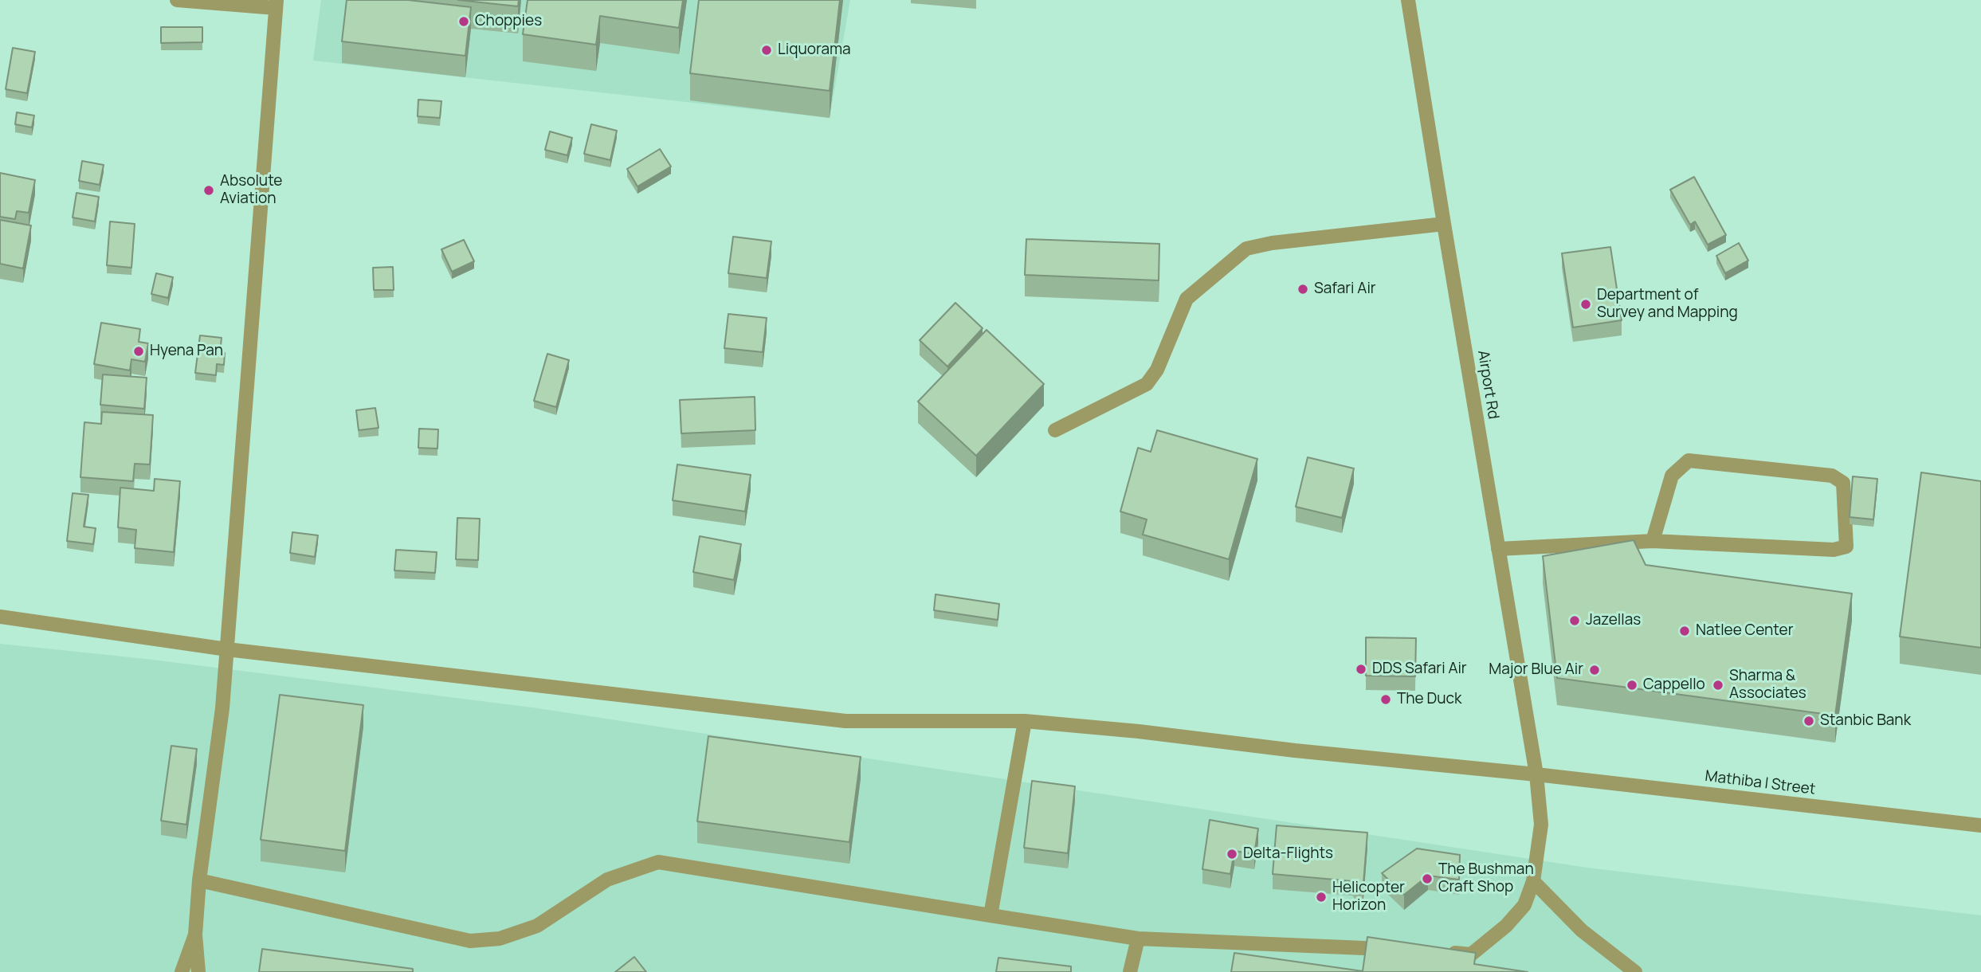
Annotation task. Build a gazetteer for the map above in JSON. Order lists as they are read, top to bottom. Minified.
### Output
{"streets":{"street":["Airport Rd","Mathiba I Street"]},"crossings":[["Airport Rd","Mathiba I Street"]],"places":["Choppies","Liquorama","Absolute Aviation","Safari Air","Department of Survey and Mapping","Hyena Pan","Jazellas","Natlee Center","DDS Safari Air","Major Blue Air","Cappello","Sharma & Associates","The Duck","Stanbic Bank","Delta-Flights","The Bushman Craft Shop","Helicopter Horizon"]}
